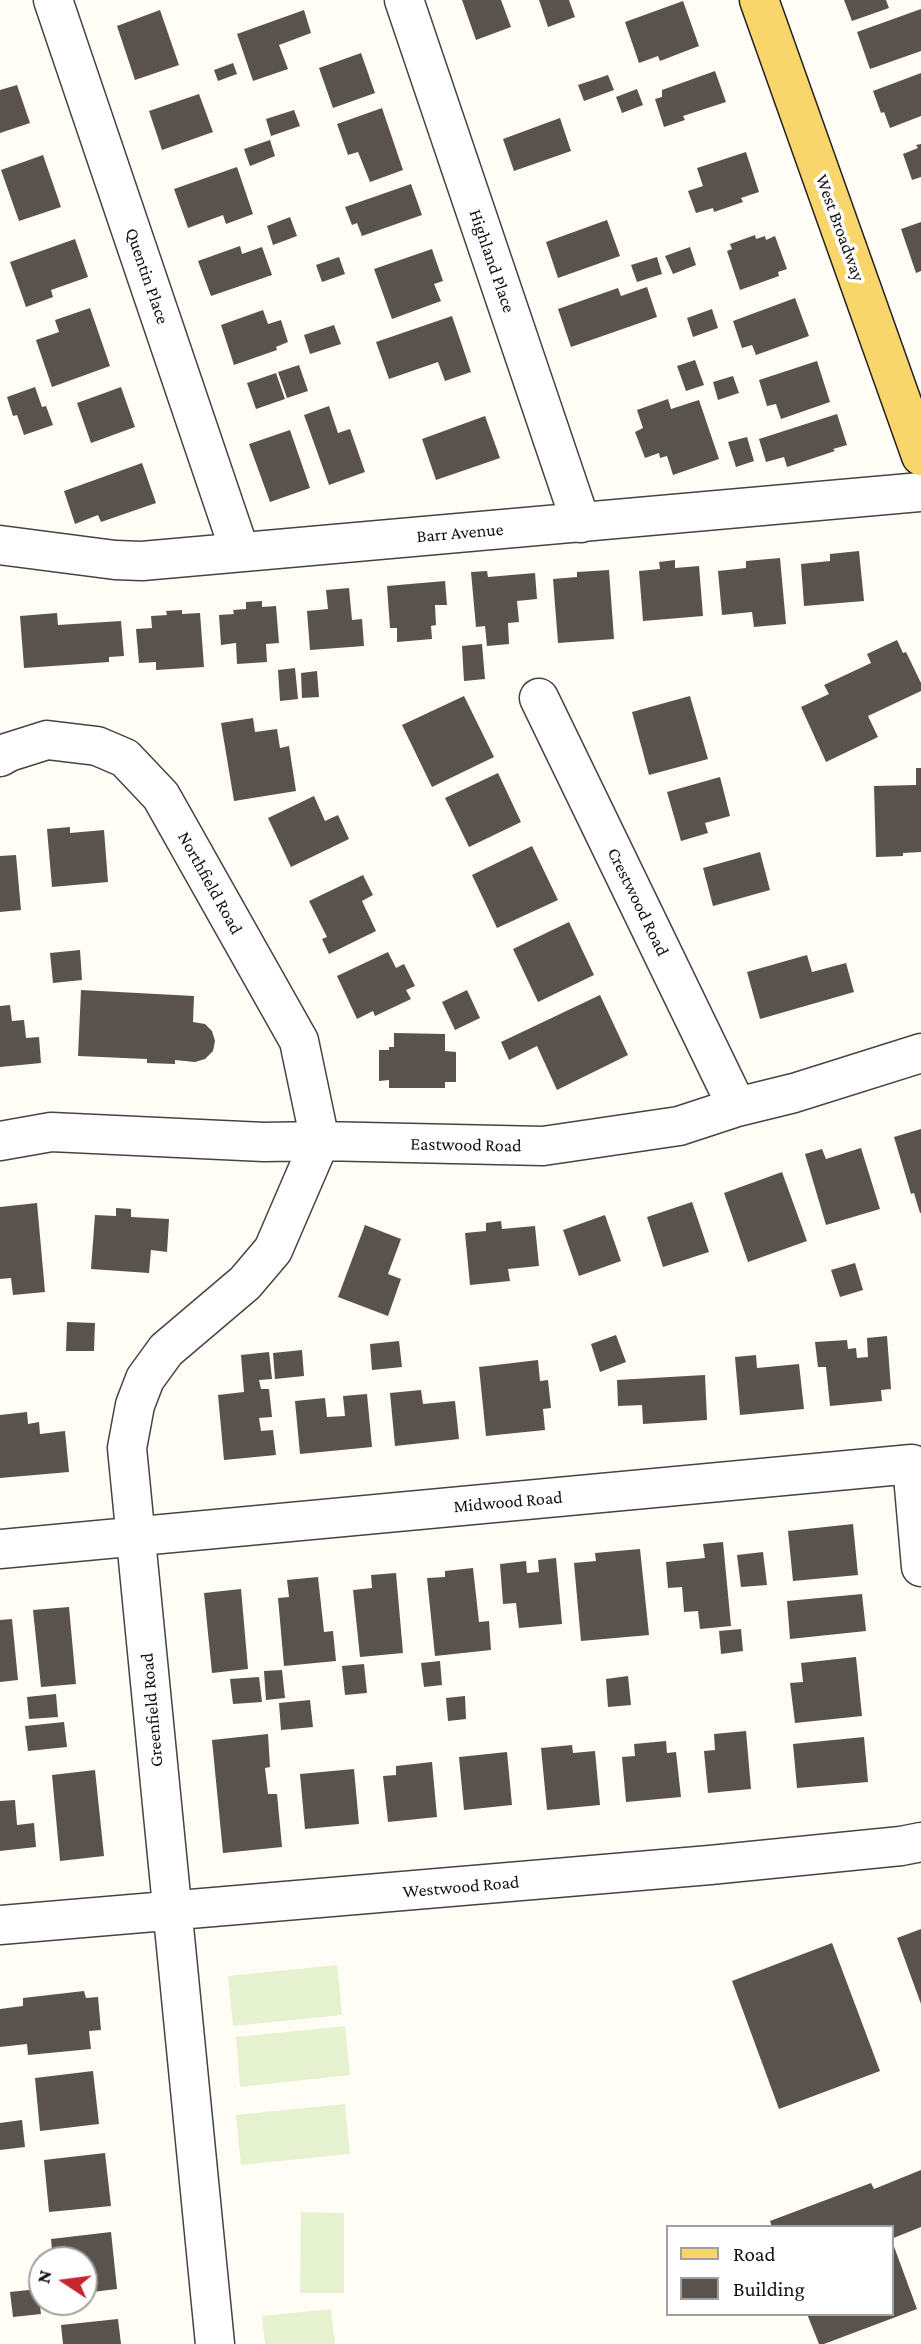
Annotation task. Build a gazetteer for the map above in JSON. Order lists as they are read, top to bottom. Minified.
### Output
{"streets":{"main road":["West Broadway"],"street":["Highland Place","Quentin Place","Barr Avenue","Northfield Road","Crestwood Road","Eastwood Road","Midwood Road","Greenfield Road","Westwood Road"]},"crossings":[["Highland Place","Barr Avenue"],["Quentin Place","Barr Avenue"],["Northfield Road","Eastwood Road"],["Northfield Road","Greenfield Road"],["Crestwood Road","Eastwood Road"],["Eastwood Road","Greenfield Road"],["Midwood Road","Greenfield Road"],["Greenfield Road","Westwood Road"]],"legend":["Road","Building"],"north":"left"}
